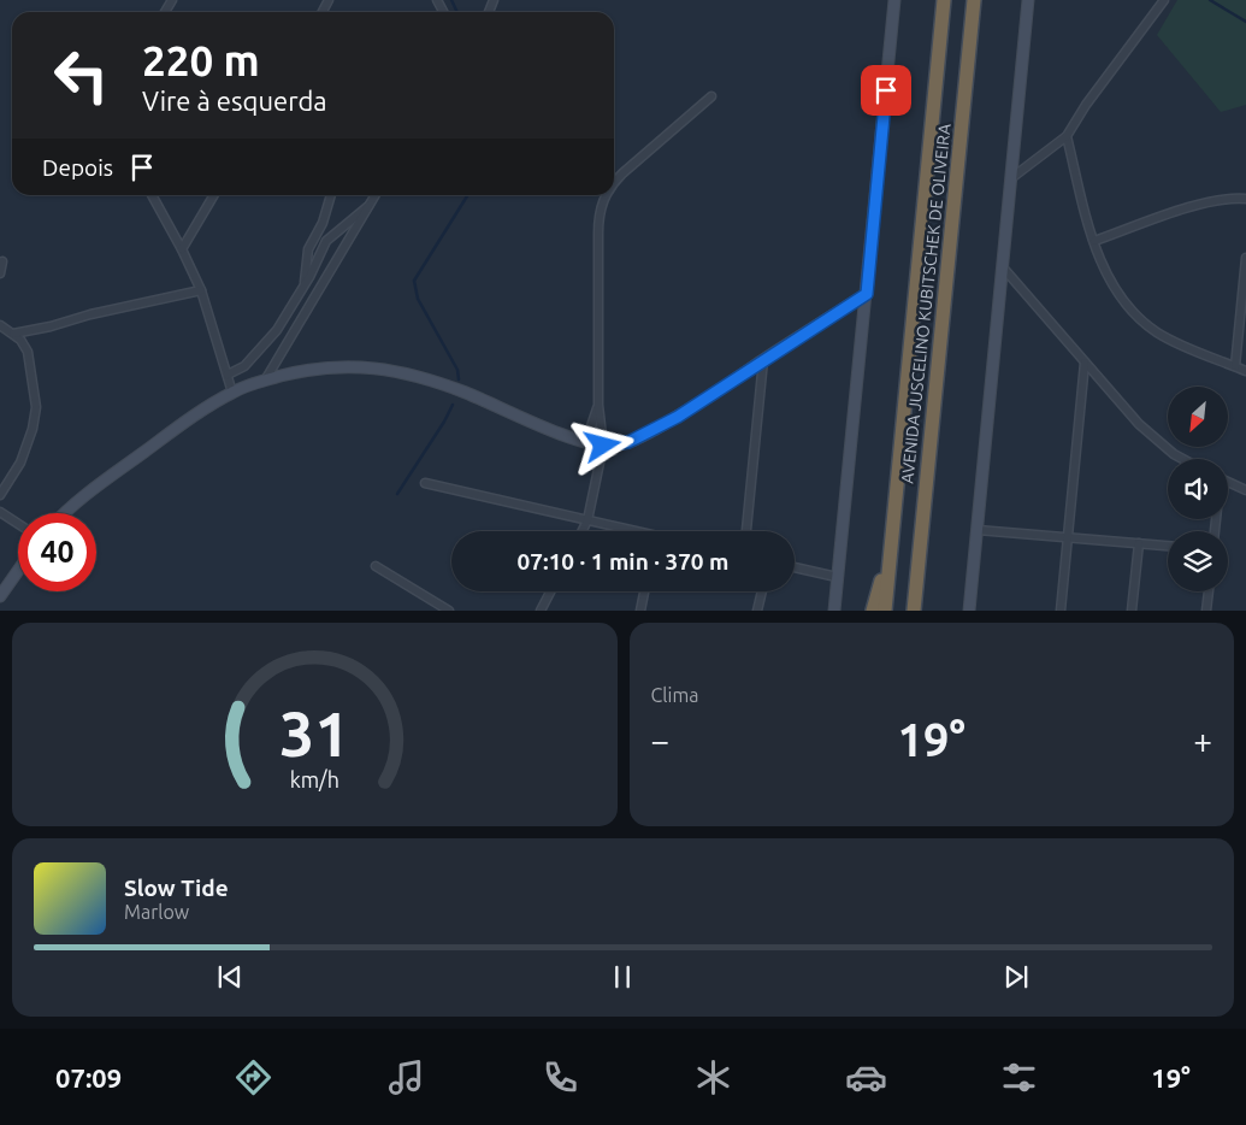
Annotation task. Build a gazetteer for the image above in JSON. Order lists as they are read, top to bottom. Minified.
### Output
{"streets":{"highway":["AVENIDA JUSCELINO KUBITSCHEK DE OLIVEIRA"]},"north":"bottom left","page":{"turn":["220 m","Vire à esquerda"],"then":"Depois","limit":"40","trip":"07:10 · 1 min · 370 m","tile":"Clima","heat":["−","19°","+"],"song":["Slow Tide","Marlow"],"tabs":["07:09","19°"],"gauge":["31","km/h"]}}
